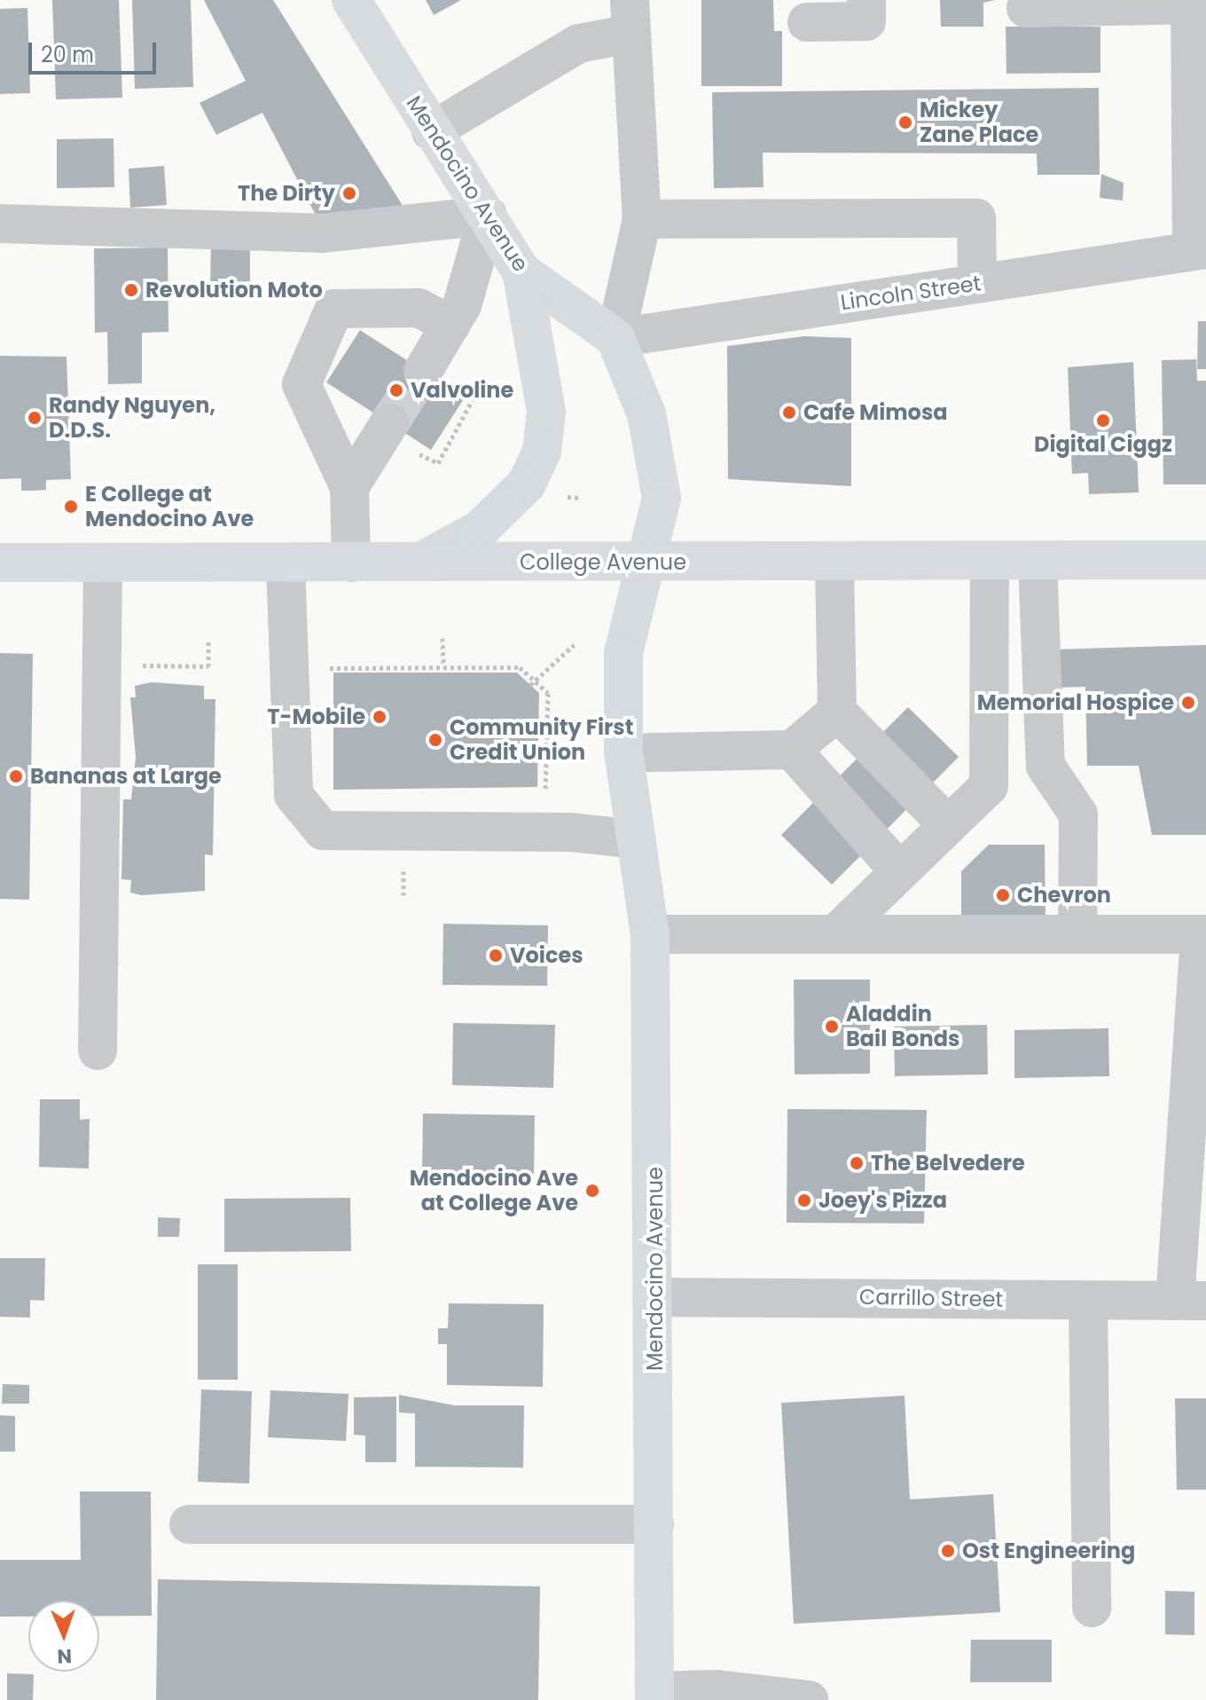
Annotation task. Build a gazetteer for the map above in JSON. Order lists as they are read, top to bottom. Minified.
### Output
{"streets":{"main road":["Mendocino Avenue","College Avenue"],"street":["Lincoln Street","Carrillo Street"]},"crossings":[["Mendocino Avenue","Lincoln Street"],["Mendocino Avenue","College Avenue"],["Mendocino Avenue","Carrillo Street"]],"places":["Mickey Zane Place","The Dirty","Revolution Moto","Valvoline","Cafe Mimosa","Randy Nguyen, D.D.S.","Digital Ciggz","E College at Mendocino Ave","Memorial Hospice","T-Mobile","Community First Credit Union","Bananas at Large","Chevron","Voices","Aladdin Bail Bonds","The Belvedere","Mendocino Ave at College Ave","Joey's Pizza","Ost Engineering"],"scale_bar":"20 m","north":"bottom"}
